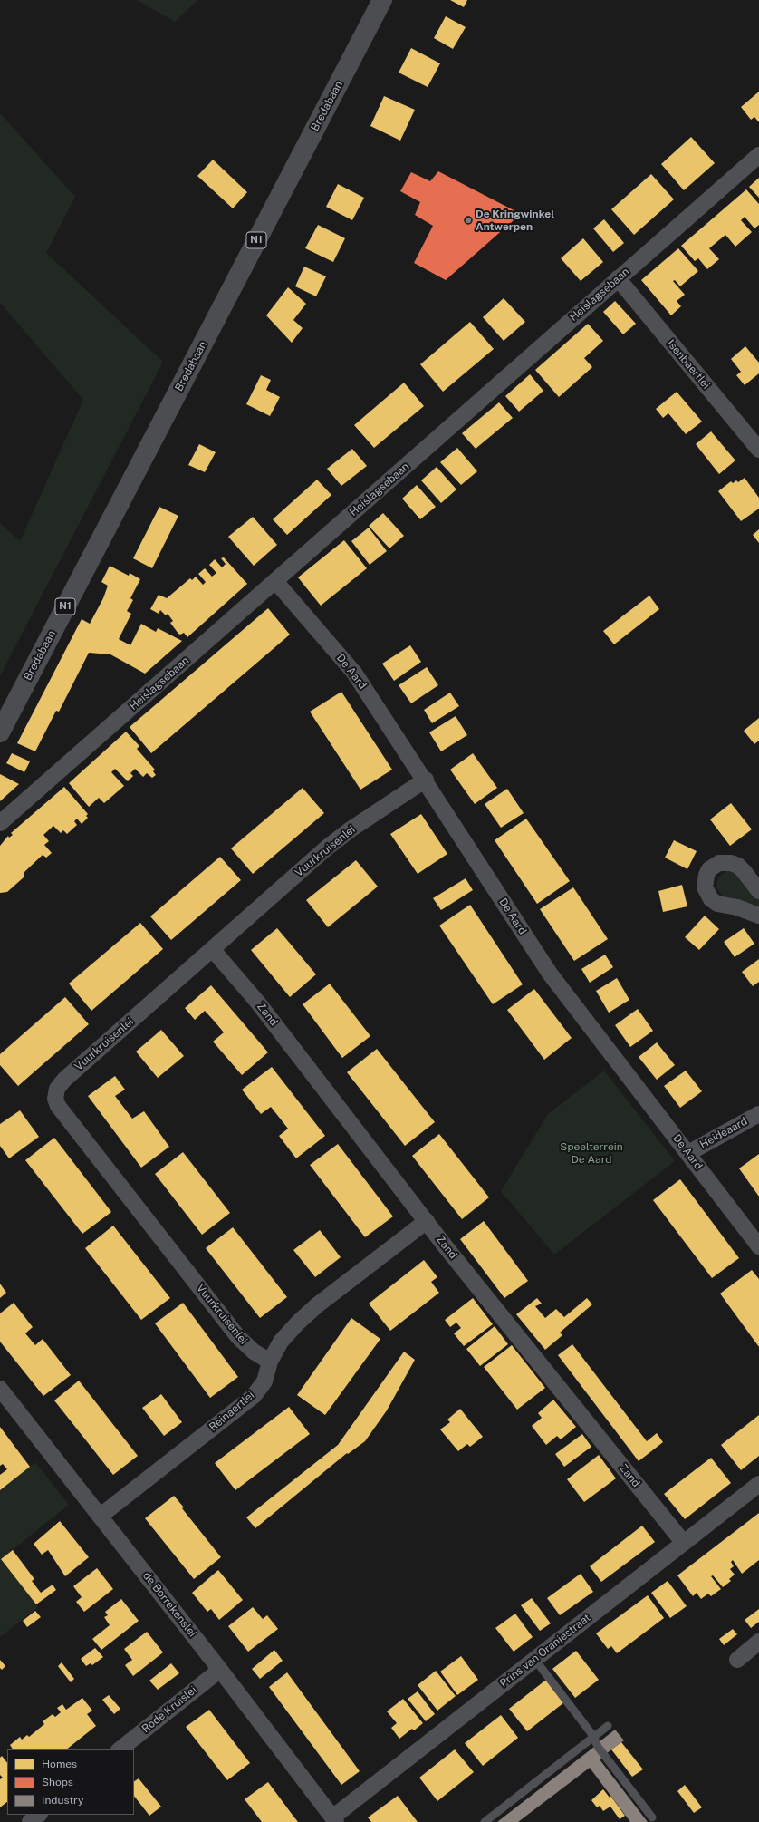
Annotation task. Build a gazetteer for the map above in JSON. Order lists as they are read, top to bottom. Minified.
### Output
{"streets":{"main road":["Bredabaan","N1"],"street":["Heislagsebaan","Isenbaertlei","De Aard","Vuurkruisenlei","Zand","Heideaard","Reinaertlei","de Borrekenslei","Prins van Oranjestraat","Rode Kruislei"]},"crossings":[["Heislagsebaan","Isenbaertlei"],["Heislagsebaan","De Aard"],["De Aard","Vuurkruisenlei"],["De Aard","Heideaard"],["Vuurkruisenlei","Zand"],["Vuurkruisenlei","Reinaertlei"],["Zand","Reinaertlei"],["Zand","Prins van Oranjestraat"],["Reinaertlei","de Borrekenslei"],["de Borrekenslei","Prins van Oranjestraat"],["de Borrekenslei","Rode Kruislei"]],"parks":["Speelterrein De Aard"],"places":["De Kringwinkel Antwerpen"],"legend":["Homes","Shops","Industry"]}
